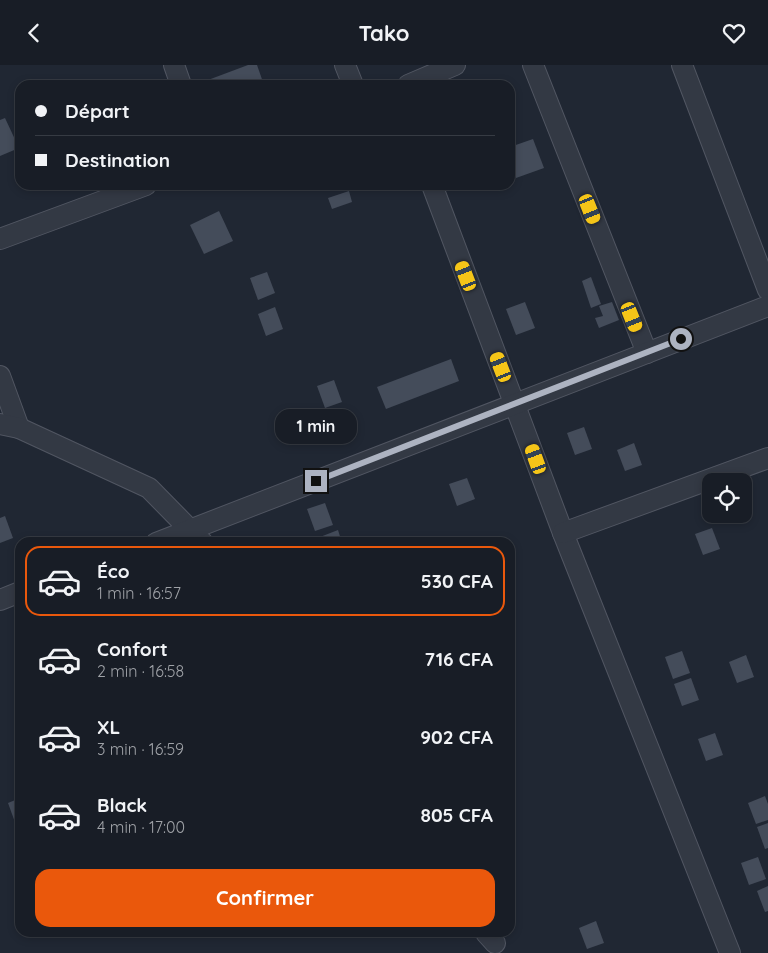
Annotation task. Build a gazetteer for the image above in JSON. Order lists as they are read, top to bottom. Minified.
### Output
{"page":{"header":"Tako","banner":["Départ","Destination"],"bubble":"1 min","list":[{"name":"Éco","note":"1 min · 16:57","value":"530 CFA"},{"name":"Confort","note":"2 min · 16:58","value":"716 CFA"},{"name":"XL","note":"3 min · 16:59","value":"902 CFA"},{"name":"Black","note":"4 min · 17:00","value":"805 CFA"}],"buttons":"Confirmer"}}
